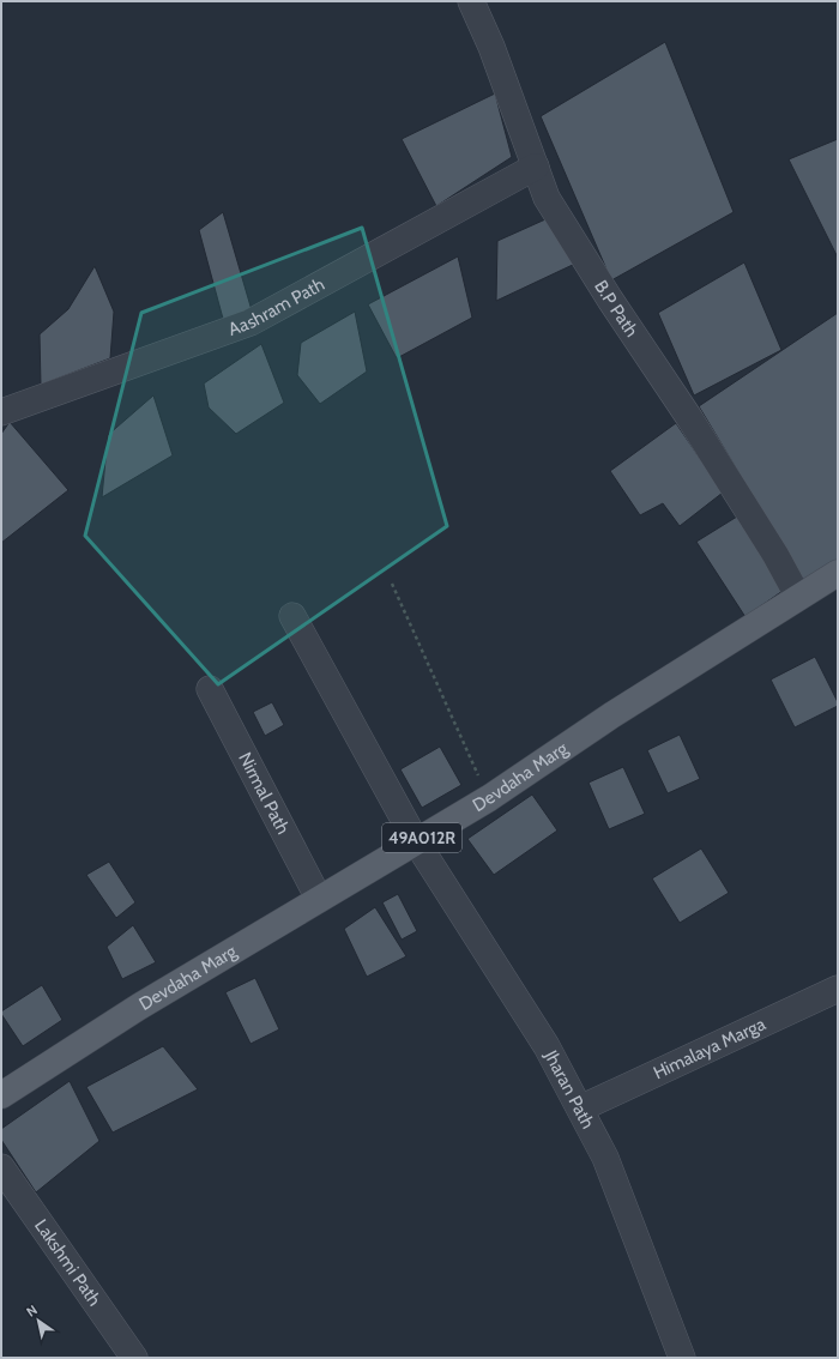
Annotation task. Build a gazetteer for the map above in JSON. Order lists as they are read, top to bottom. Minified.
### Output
{"streets":{"main road":["Devdaha Marg","49A012R"],"street":["Aashram Path","B.P Path","Nirmal Path","Himalaya Marga","Jharan Path","Lakshmi Path"]},"crossings":[["Aashram Path","B.P Path"],["B.P Path","Devdaha Marg"],["Devdaha Marg","Nirmal Path"],["Devdaha Marg","Jharan Path"],["Himalaya Marga","Jharan Path"]],"north":"top left"}
